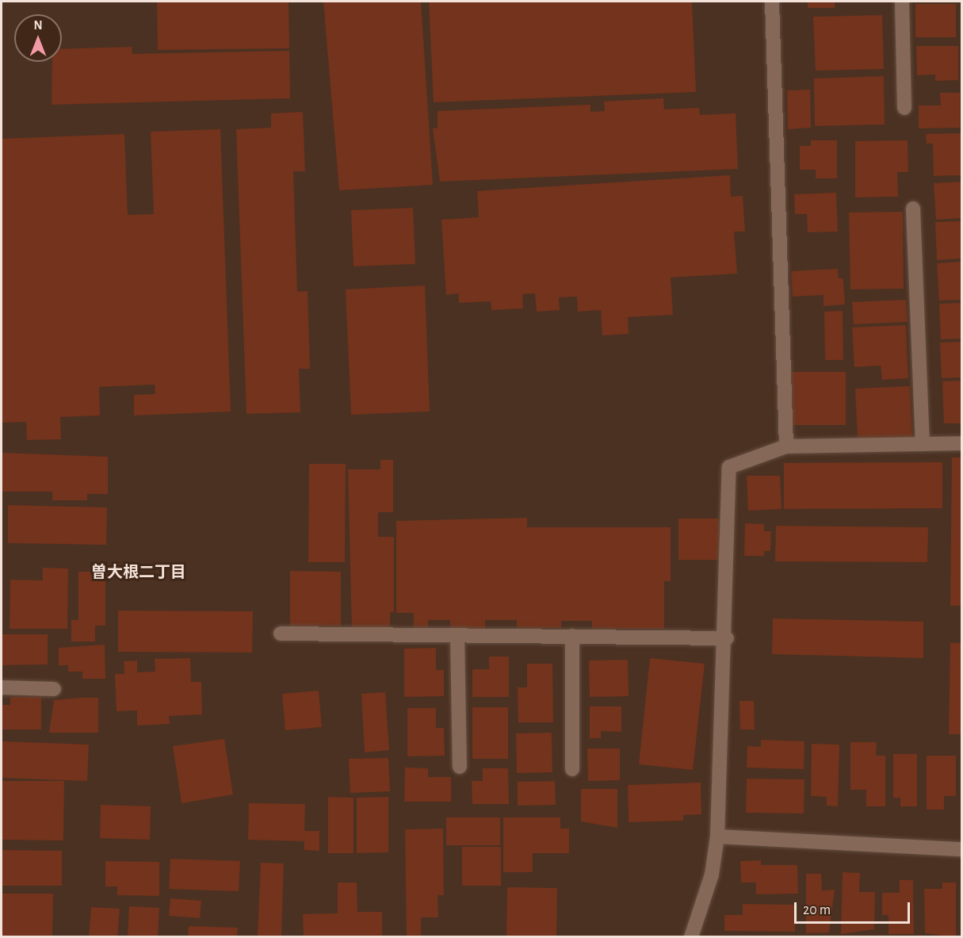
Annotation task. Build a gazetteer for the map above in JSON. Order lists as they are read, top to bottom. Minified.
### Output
{"districts":["曽大根二丁目"],"scale_bar":"20 m","north":"top"}
